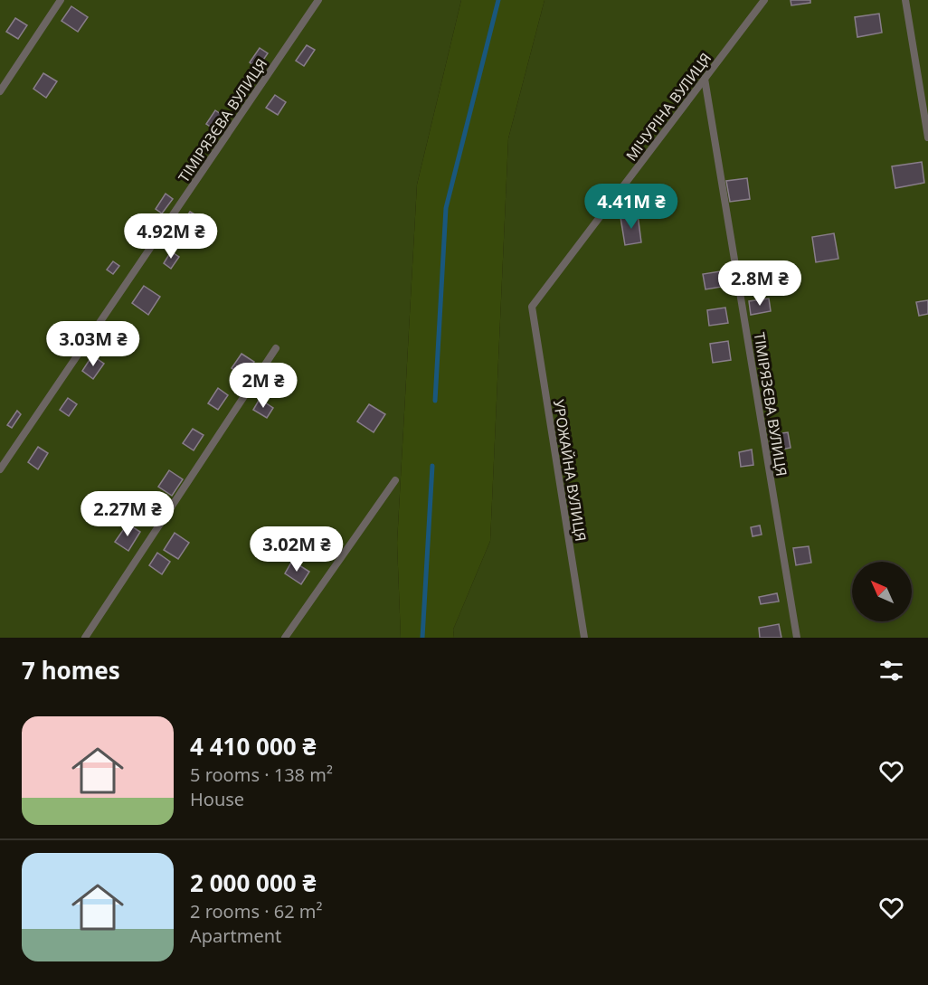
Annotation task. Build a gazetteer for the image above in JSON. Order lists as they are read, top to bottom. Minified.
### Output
{"streets":{"lane":["МІЧУРІНА ВУЛИЦЯ","ТІМІРЯЗЄВА ВУЛИЦЯ","УРОЖАЙНА ВУЛИЦЯ"]},"crossings":[["МІЧУРІНА ВУЛИЦЯ","ТІМІРЯЗЄВА ВУЛИЦЯ"],["МІЧУРІНА ВУЛИЦЯ","УРОЖАЙНА ВУЛИЦЯ"]],"north":"top left","page":{"price":["4.41M ₴","4.92M ₴","2.8M ₴","3.03M ₴","2M ₴","2.27M ₴","3.02M ₴"],"heading":"7 homes","list":[{"name":"4 410 000 ₴","note":"5 rooms · 138 m² · House"},{"name":"2 000 000 ₴","note":"2 rooms · 62 m² · Apartment"}]}}
